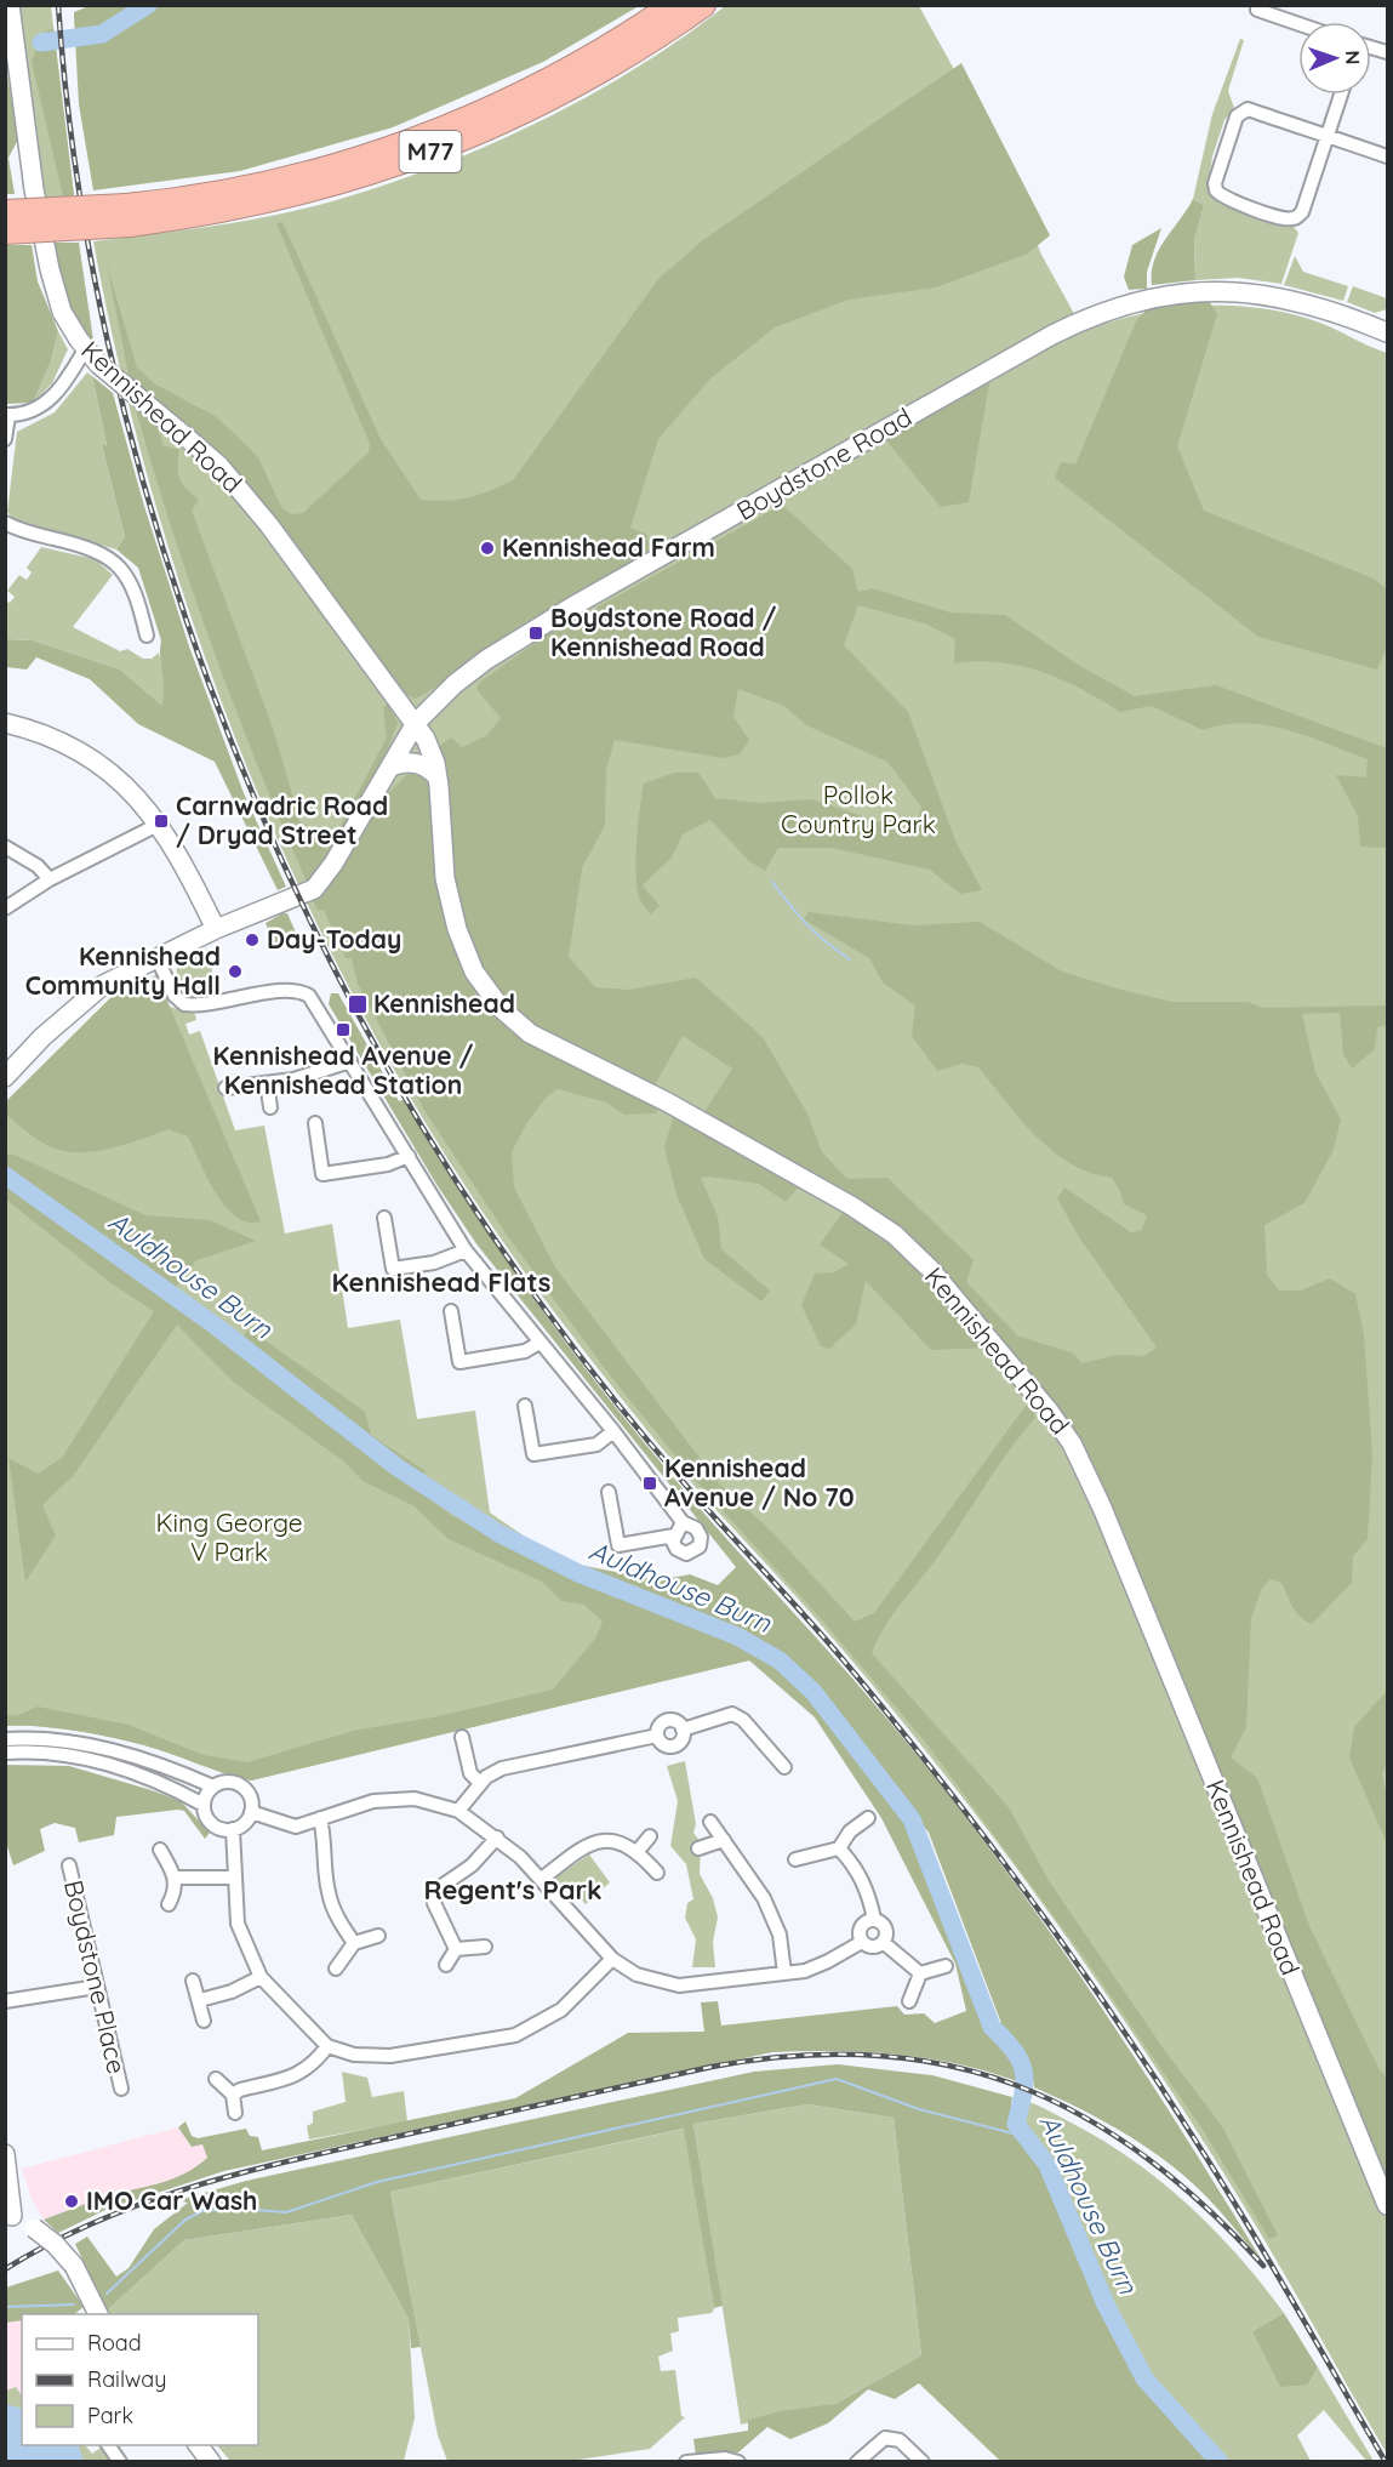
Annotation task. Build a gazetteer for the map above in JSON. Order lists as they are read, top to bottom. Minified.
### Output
{"streets":{"highway":["M77"],"street":["Kennishead Road","Boydstone Road","Boydstone Place"]},"crossings":[["Kennishead Road","Boydstone Road"]],"districts":["Kennishead Flats","Regent's Park"],"water":["Auldhouse Burn"],"parks":["Pollok Country Park","King George V Park"],"places":{"other":["Kennishead Farm","Day-Today","Kennishead Community Hall","IMO Car Wash"],"transit":["Boydstone Road / Kennishead Road","Carnwadric Road / Dryad Street","Kennishead","Kennishead Avenue / Kennishead Station","Kennishead Avenue / No 70"]},"legend":["Road","Railway","Park"],"north":"right"}
